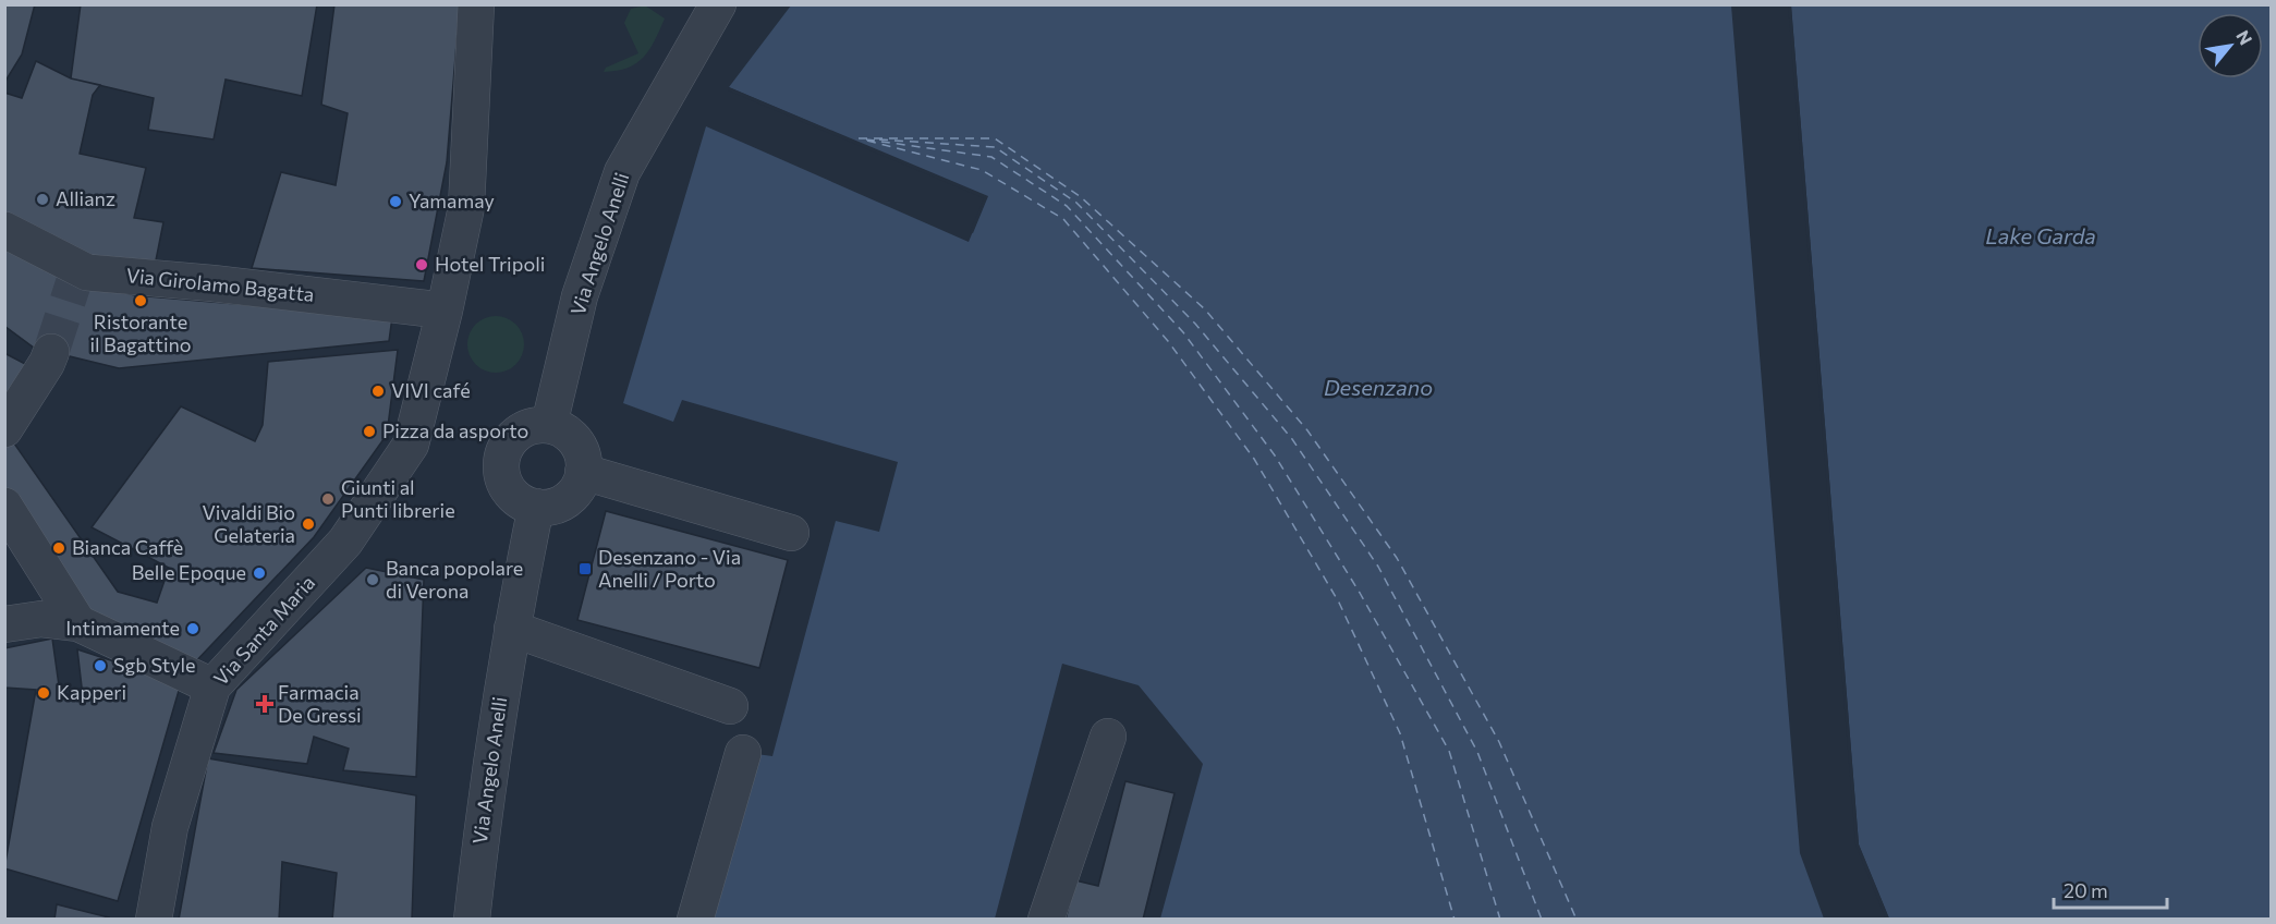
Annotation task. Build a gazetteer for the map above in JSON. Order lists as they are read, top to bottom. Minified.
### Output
{"streets":{"street":["Via Angelo Anelli","Via Girolamo Bagatta","Via Santa Maria"]},"crossings":[["Via Girolamo Bagatta","Via Santa Maria"]],"water":["Lake Garda","Desenzano"],"places":{"other":["Allianz","Yamamay","Hotel Tripoli","Ristorante il Bagattino","VIVI café","Pizza da asporto","Giunti al Punti librerie","Vivaldi Bio Gelateria","Bianca Caffè","Belle Epoque","Banca popolare di Verona","Intimamente","Sgb Style","Kapperi"],"transit":["Desenzano - Via Anelli / Porto"],"health":["Farmacia De Gressi"]},"scale_bar":"20 m","north":"top right"}
